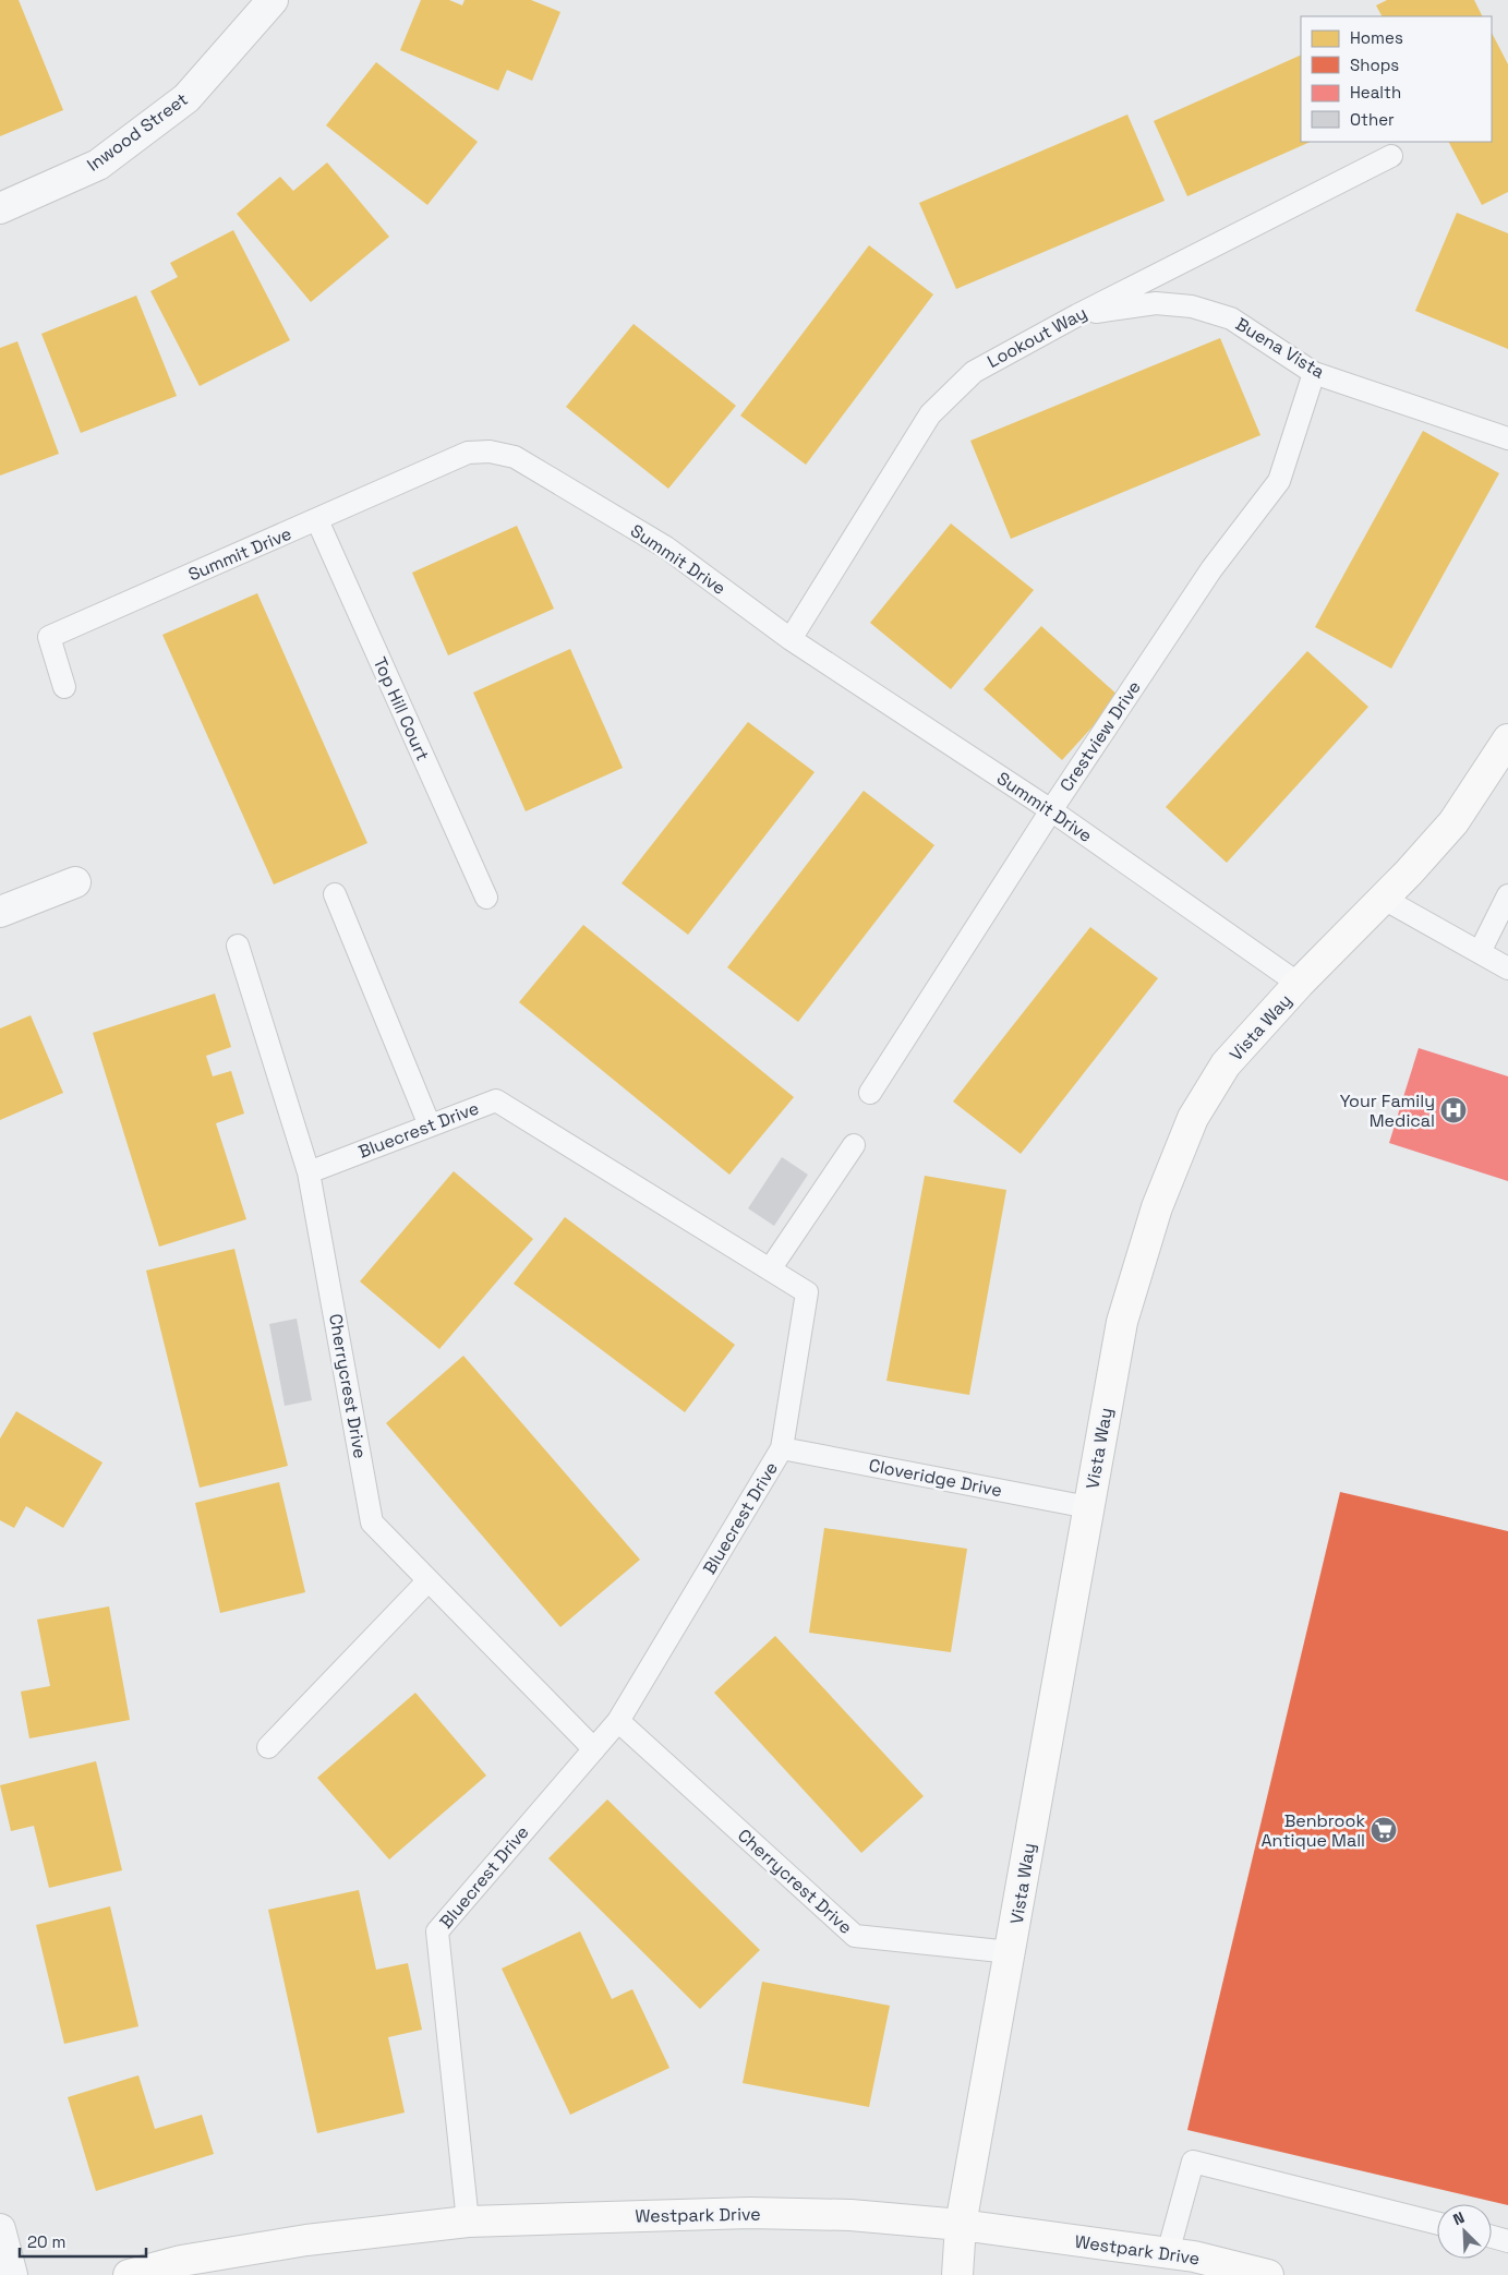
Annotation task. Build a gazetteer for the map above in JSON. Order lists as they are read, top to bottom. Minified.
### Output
{"streets":{"street":["Inwood Street","Vista Way","Westpark Drive"],"lane":["Lookout Way","Buena Vista","Summit Drive","Top Hill Court","Crestview Drive","Bluecrest Drive","Cherrycrest Drive","Cloveridge Drive"]},"crossings":[["Lookout Way","Buena Vista"],["Lookout Way","Summit Drive"],["Buena Vista","Crestview Drive"],["Summit Drive","Top Hill Court"],["Summit Drive","Crestview Drive"],["Summit Drive","Vista Way"],["Vista Way","Cherrycrest Drive"],["Vista Way","Cloveridge Drive"],["Vista Way","Westpark Drive"],["Bluecrest Drive","Cherrycrest Drive"],["Bluecrest Drive","Cloveridge Drive"],["Bluecrest Drive","Westpark Drive"]],"places":{"hospital":["Your Family Medical"],"supermarket":["Benbrook Antique Mall"]},"legend":["Homes","Shops","Health","Other"],"scale_bar":"20 m","north":"top left"}
